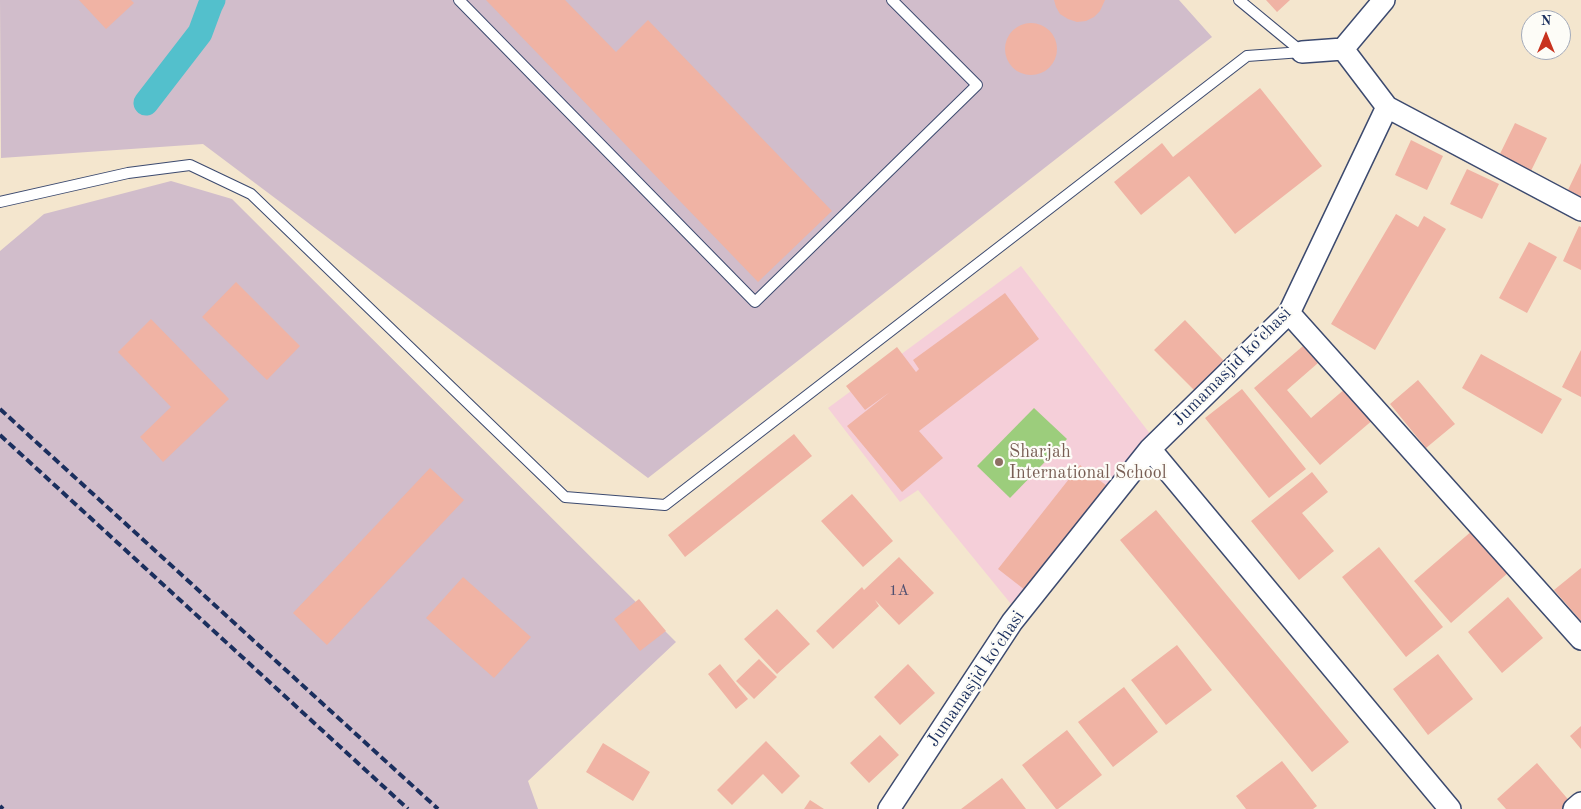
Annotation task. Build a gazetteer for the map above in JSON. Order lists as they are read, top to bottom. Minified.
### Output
{"streets":{"street":["Jumamasjid koʻchasi"]},"places":["Sharjah International School"],"house_numbers":["1A"],"north":"top"}
